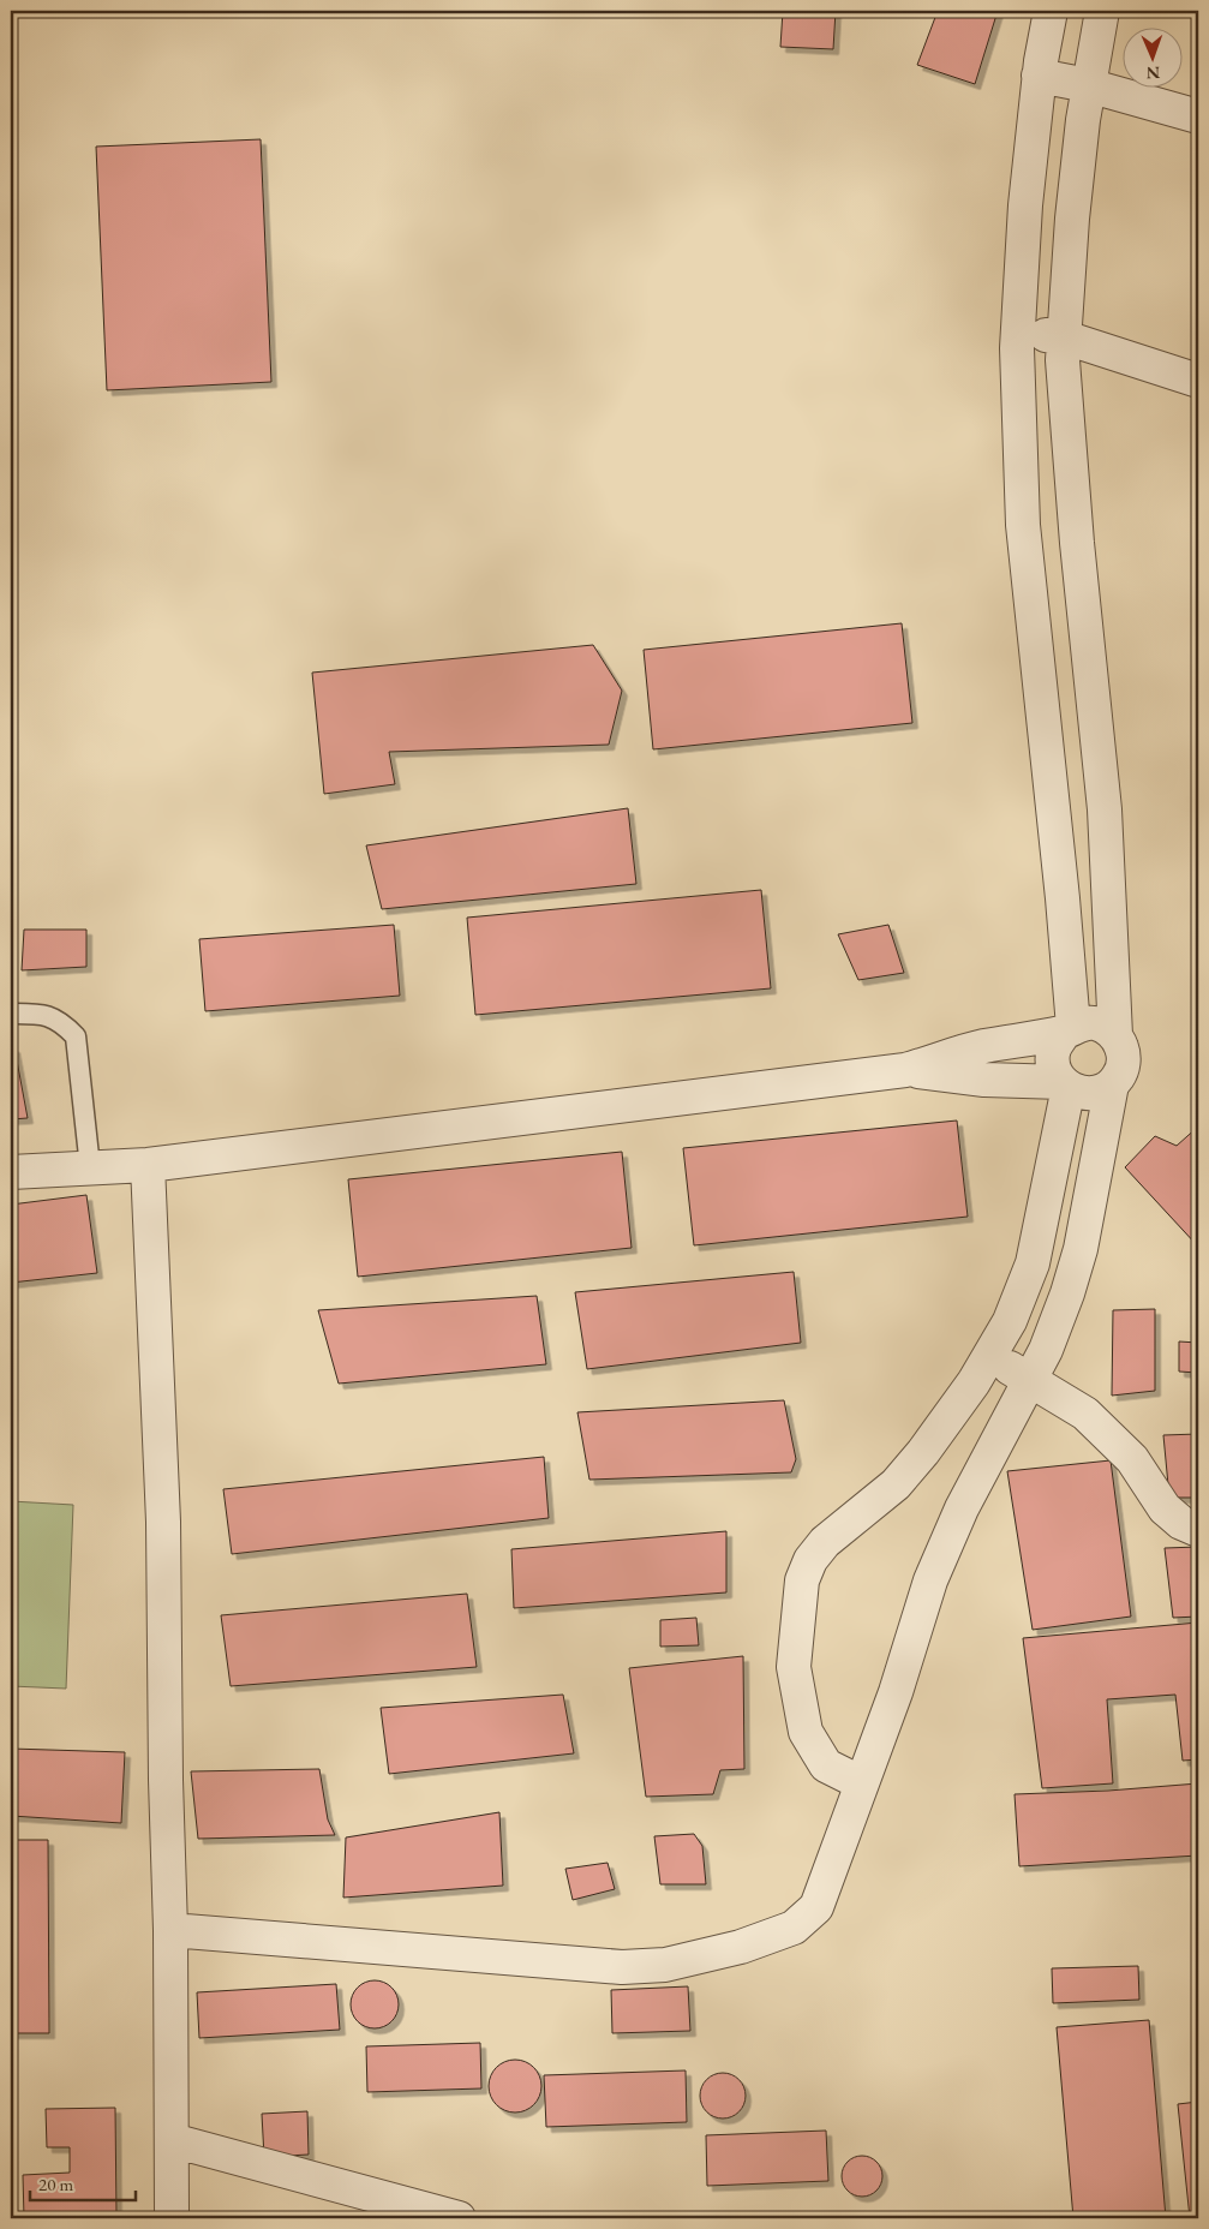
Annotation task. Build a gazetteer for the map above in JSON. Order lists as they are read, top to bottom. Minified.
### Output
{"scale_bar":"20 m","north":"bottom"}
